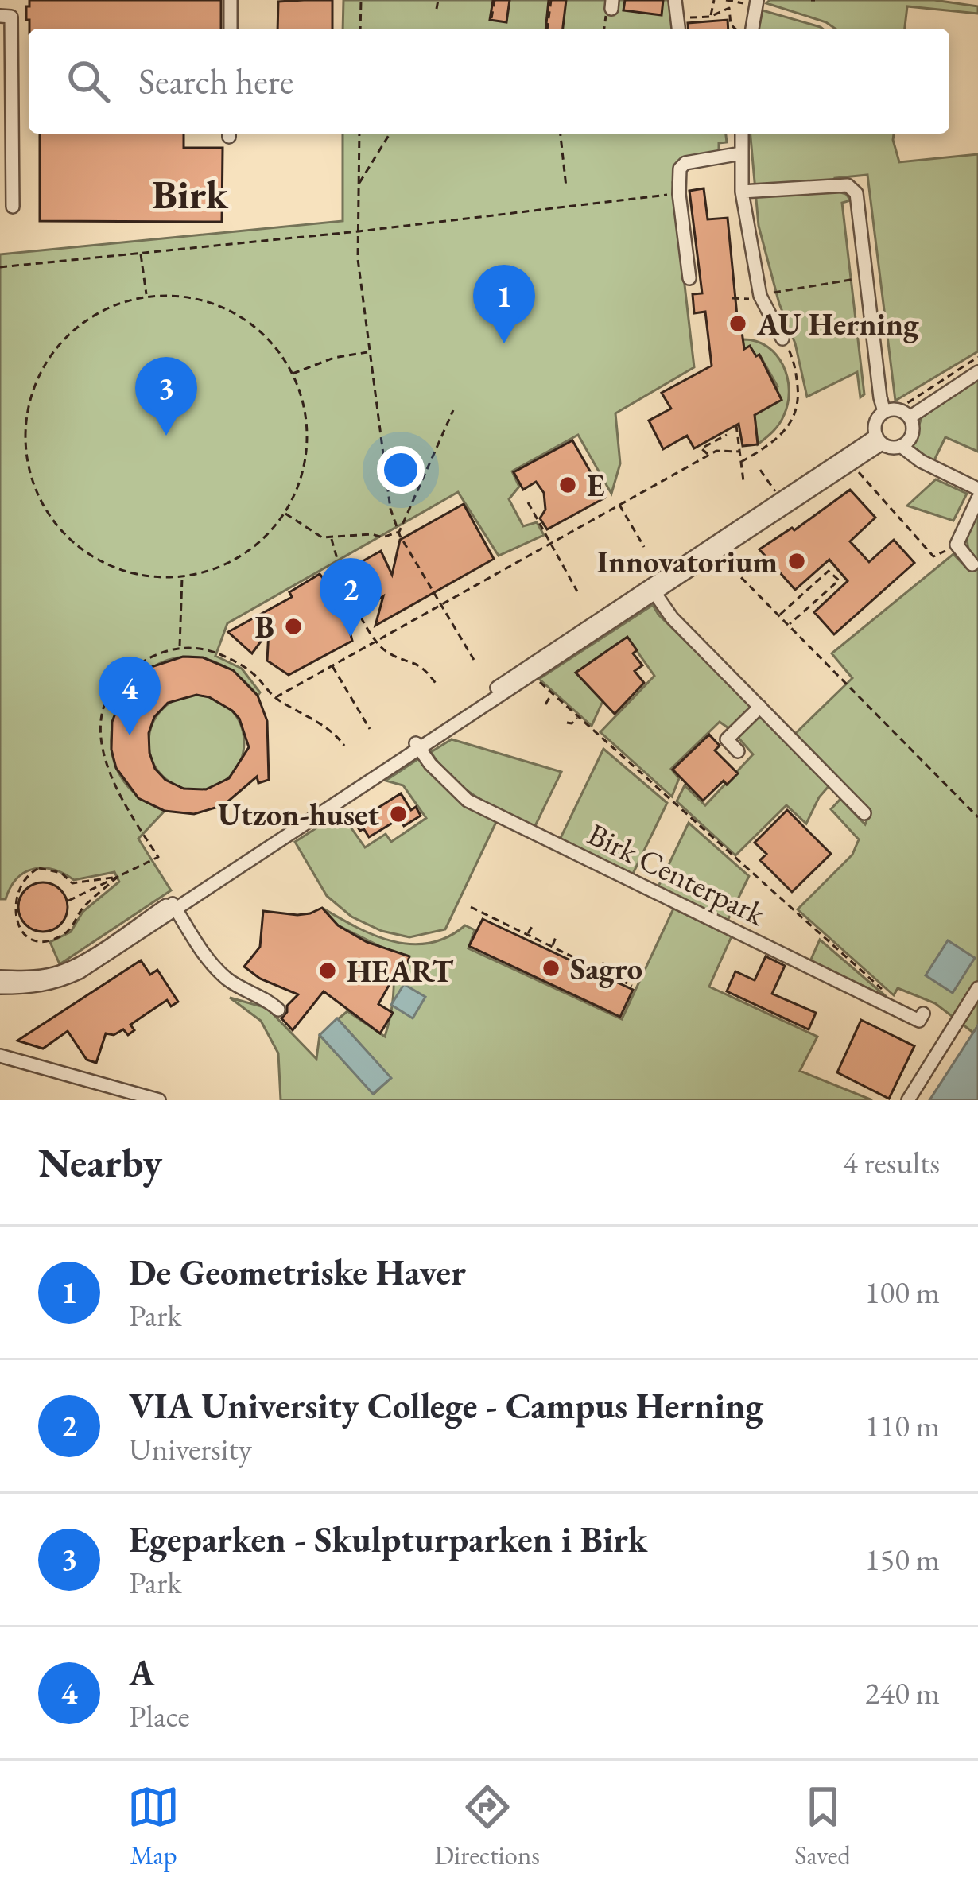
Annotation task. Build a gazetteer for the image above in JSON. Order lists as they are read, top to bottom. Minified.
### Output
{"streets":{"street":["Birk Centerpark"]},"districts":["Birk"],"places":["AU Herning","E","Innovatorium","B","Utzon-huset","Sagro","HEART"],"page":{"search":"Search here","pins":["1","3","2","4"],"heading":["Nearby","4 results"],"list":[{"mark":"1","name":"De Geometriske Haver","note":"Park","value":"100 m"},{"mark":"2","name":"VIA University College - Campus Herning","note":"University","value":"110 m"},{"mark":"3","name":"Egeparken - Skulpturparken i Birk","note":"Park","value":"150 m"},{"mark":"4","name":"A","note":"Place","value":"240 m"}],"nav":["Map","Directions","Saved"]}}
